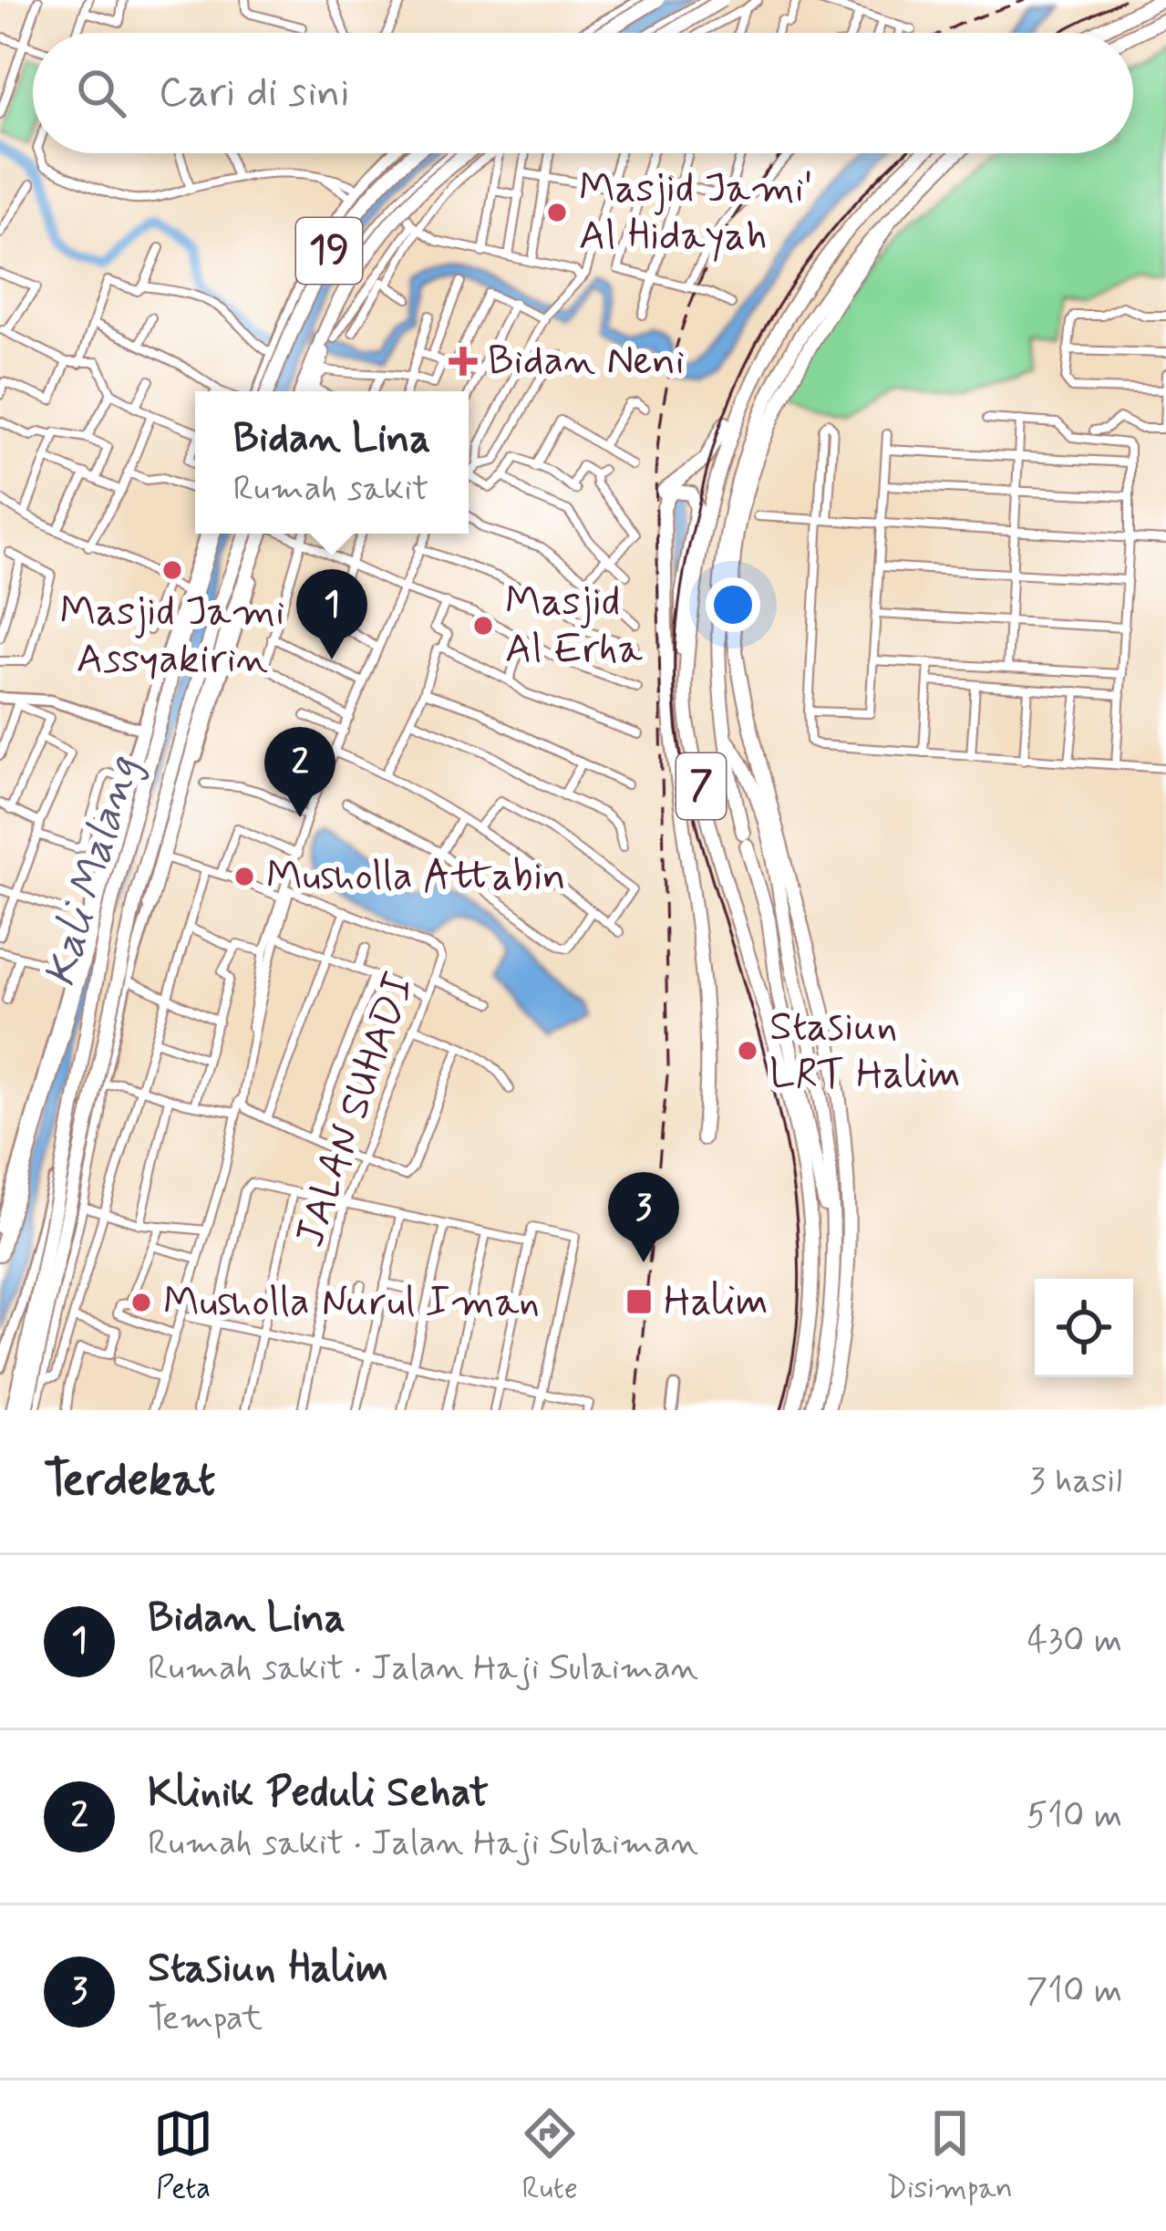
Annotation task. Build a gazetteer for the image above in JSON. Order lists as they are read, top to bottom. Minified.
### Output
{"streets":{"highway":["19","7"],"street":["JALAN SUHADI"]},"water":["Kali Malang"],"places":{"other":["Masjid Jami' Al Hidayah","Masjid Jami Assyakirin","Masjid Al Erha","Musholla Attabin","Stasiun LRT Halim","Musholla Nurul Iman"],"health":["Bidan Neni"],"transit":["Halim"]},"page":{"search":"Cari di sini","popup":["Bidan Lina","Rumah sakit"],"pins":["1","2","3"],"heading":["Terdekat","3 hasil"],"list":[{"mark":"1","name":"Bidan Lina","note":"Rumah sakit · Jalan Haji Sulaiman","value":"430 m"},{"mark":"2","name":"Klinik Peduli Sehat","note":"Rumah sakit · Jalan Haji Sulaiman","value":"510 m"},{"mark":"3","name":"Stasiun Halim","note":"Tempat","value":"710 m"}],"nav":["Peta","Rute","Disimpan"]}}
